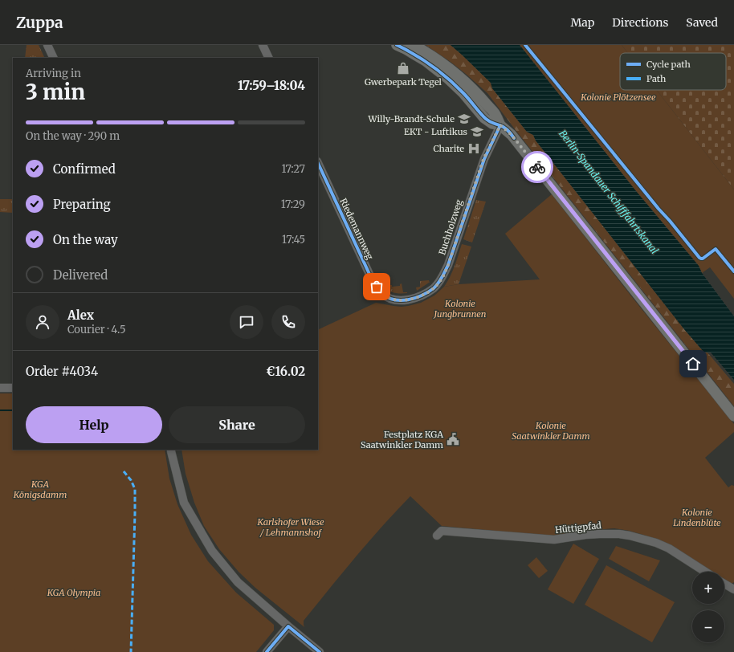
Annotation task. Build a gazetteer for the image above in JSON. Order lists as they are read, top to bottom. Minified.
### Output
{"streets":{"street":["Buchholzweg","Riedemannweg","Hüttigpfad"]},"crossings":[["Buchholzweg","Riedemannweg"]],"water":["Berlin-Spandauer Schifffahrtskanal"],"parks":["Kolonie Plötzensee","Kolonie Jungbrunnen","Kolonie Saatwinkler Damm","KGA Königsdamm","Kolonie Lindenblüte","Karlshofer Wiese / Lehmannshof","KGA Olympia"],"places":{"shop":["Gwerbepark Tegel"],"school or university":["Willy-Brandt-Schule","EKT - Luftikus"],"hospital":["Charite"],"public building":["Festplatz KGA Saatwinkler Damm"]},"legend":["Cycle path","Path"],"page":{"header":"Zuppa","nav":["Map","Directions","Saved"],"heading":["3 min","Arriving in","17:59–18:04"],"panel":["Alex","Courier · 4.5","Order #4034","€16.02"],"bar":"On the way · 290 m","list":[["Confirmed","17:27"],["Preparing","17:29"],["On the way","17:45"],"Delivered"],"buttons":["Help","Share"],"map_buttons":["+","−"]}}
